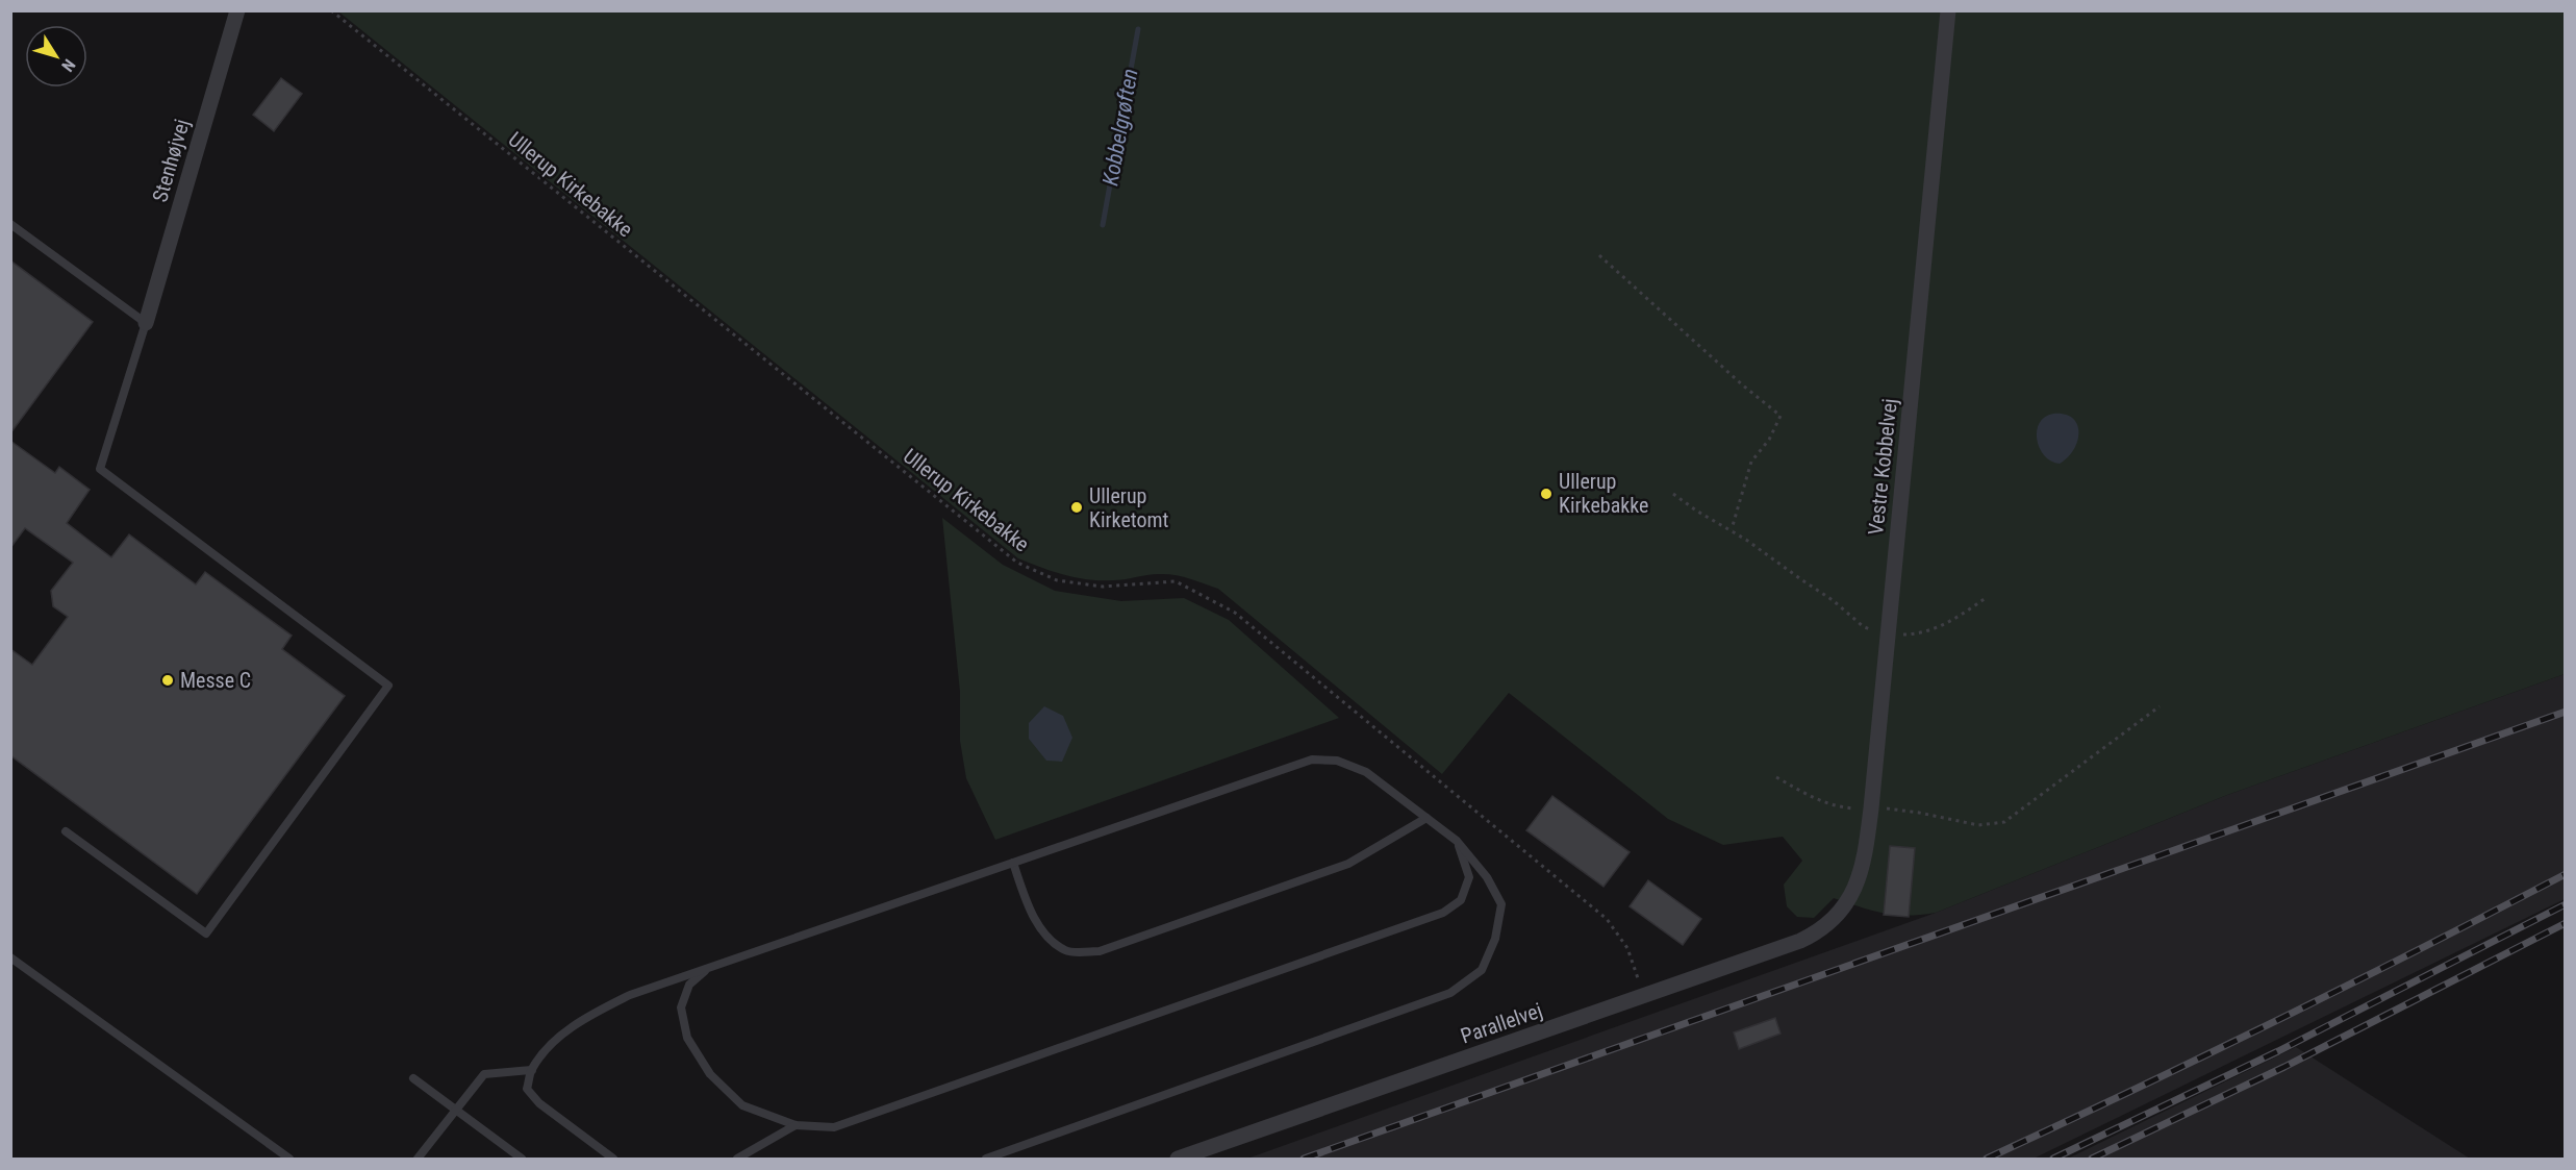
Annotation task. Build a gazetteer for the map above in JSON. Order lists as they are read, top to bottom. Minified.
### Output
{"streets":{"street":["Stenhøjvej","Vestre Kobbelvej","Parallelvej"],"path":["Ullerup Kirkebakke"]},"crossings":[["Ullerup Kirkebakke","Parallelvej"],["Vestre Kobbelvej","Parallelvej"]],"water":["Kobbelgrøften"],"places":["Ullerup Kirkebakke","Ullerup Kirketomt","Messe C"],"north":"bottom right"}
